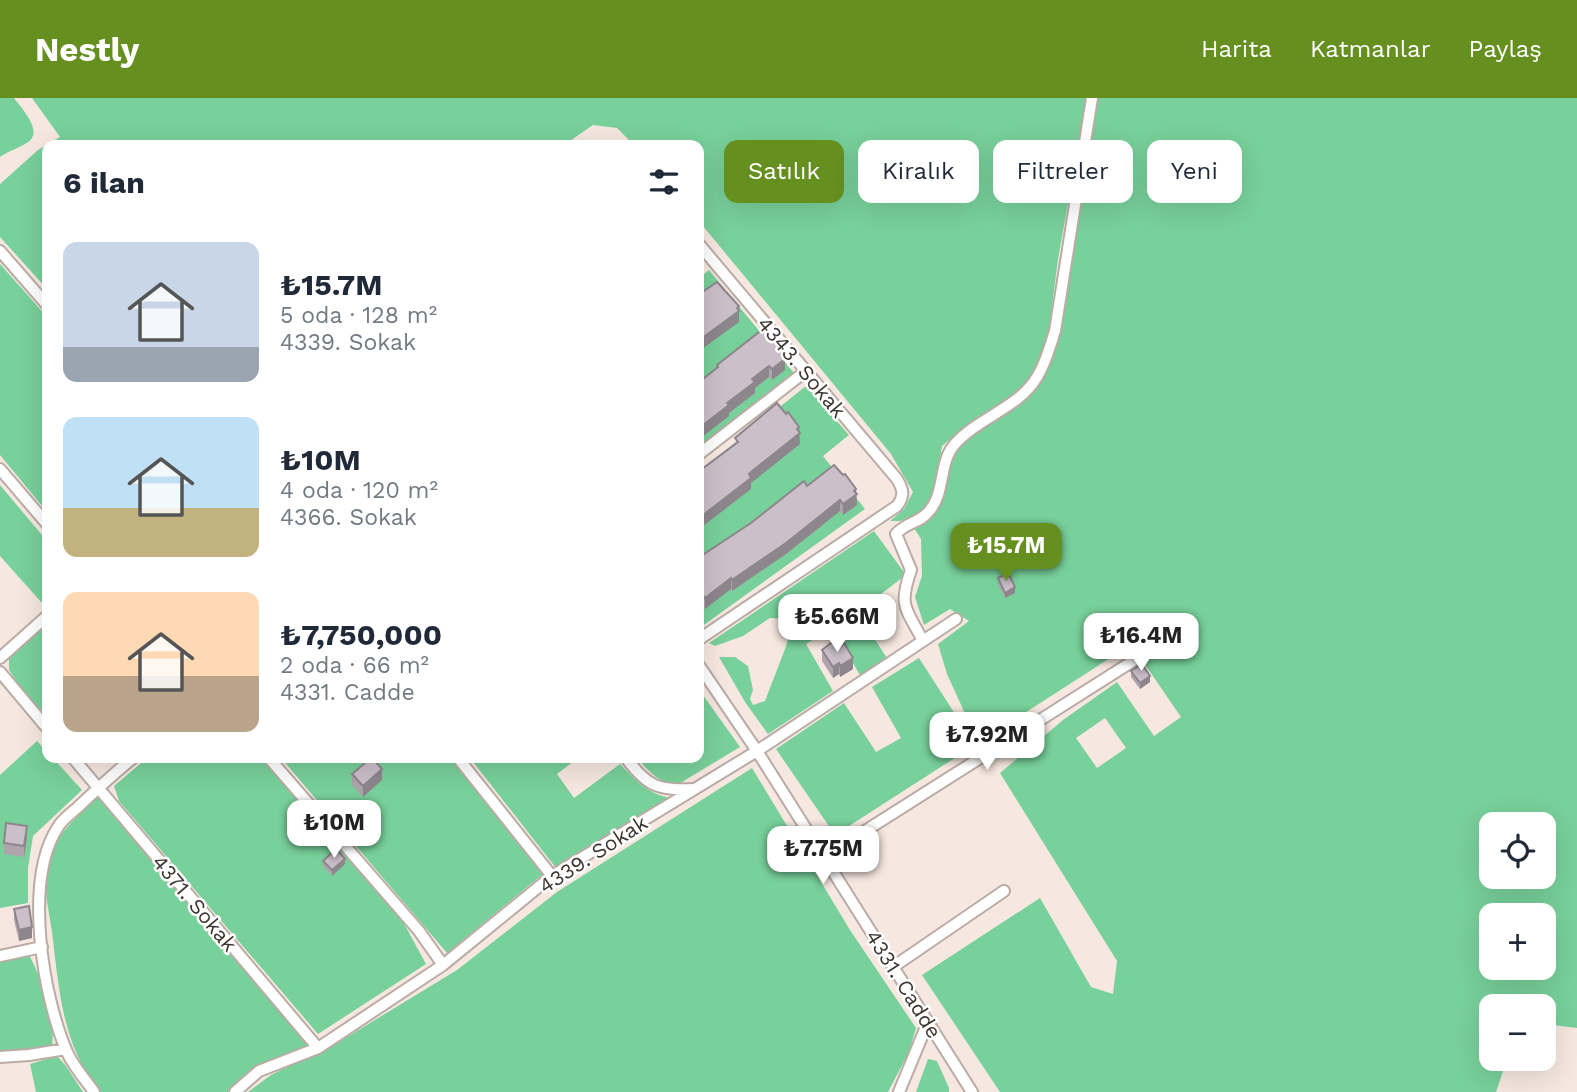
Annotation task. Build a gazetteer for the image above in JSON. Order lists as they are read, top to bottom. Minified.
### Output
{"streets":{"street":["4343. Sokak","4339. Sokak","4371. Sokak","4331. Cadde"]},"crossings":[["4339. Sokak","4371. Sokak"],["4339. Sokak","4331. Cadde"]],"page":{"header":"Nestly","nav":["Harita","Katmanlar","Paylaş"],"chip":["Satılık","Kiralık","Filtreler","Yeni"],"heading":"6 ilan","list":[{"name":"₺15.7M","note":"5 oda · 128 m² · 4339. Sokak"},{"name":"₺10M","note":"4 oda · 120 m² · 4366. Sokak"},{"name":"₺7,750,000","note":"2 oda · 66 m² · 4331. Cadde"}],"price":["₺15.7M","₺5.66M","₺16.4M","₺7.92M","₺10M","₺7.75M"],"map_buttons":["+","−"]}}
